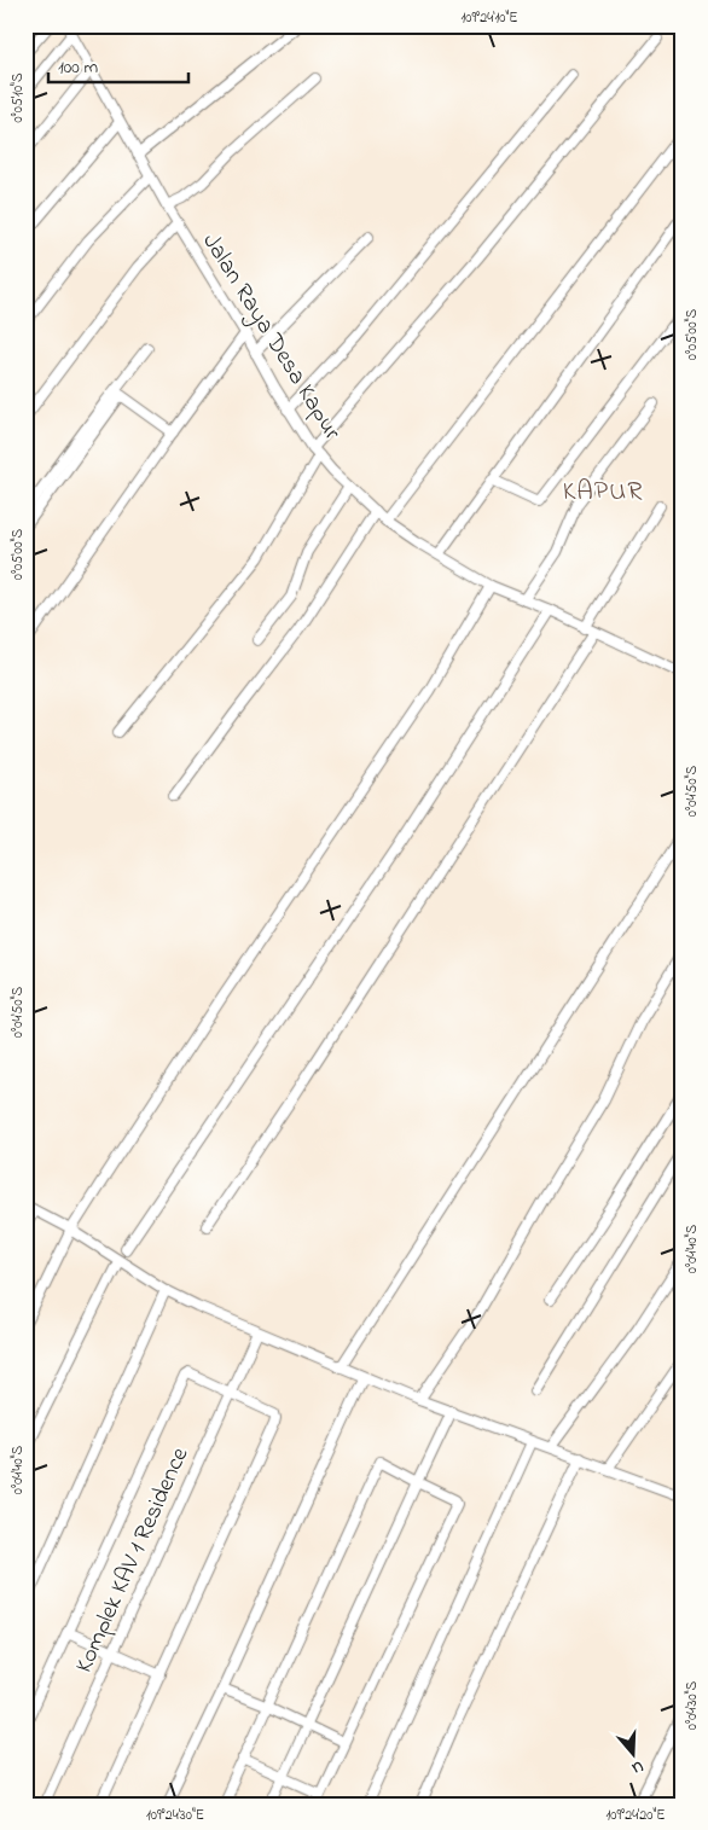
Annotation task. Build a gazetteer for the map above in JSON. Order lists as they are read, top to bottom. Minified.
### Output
{"streets":{"street":["Jalan Raya Desa Kapur","Komplek KAV 1 Residence"]},"districts":["KAPUR"],"scale_bar":"100 m","north":"bottom","coordinates":["109°24'10\"E","0°05'10\"S","0°05'00\"S","0°04'50\"S","0°04'40\"S","0°04'30\"S","109°24'30\"E","109°24'20\"E"]}
